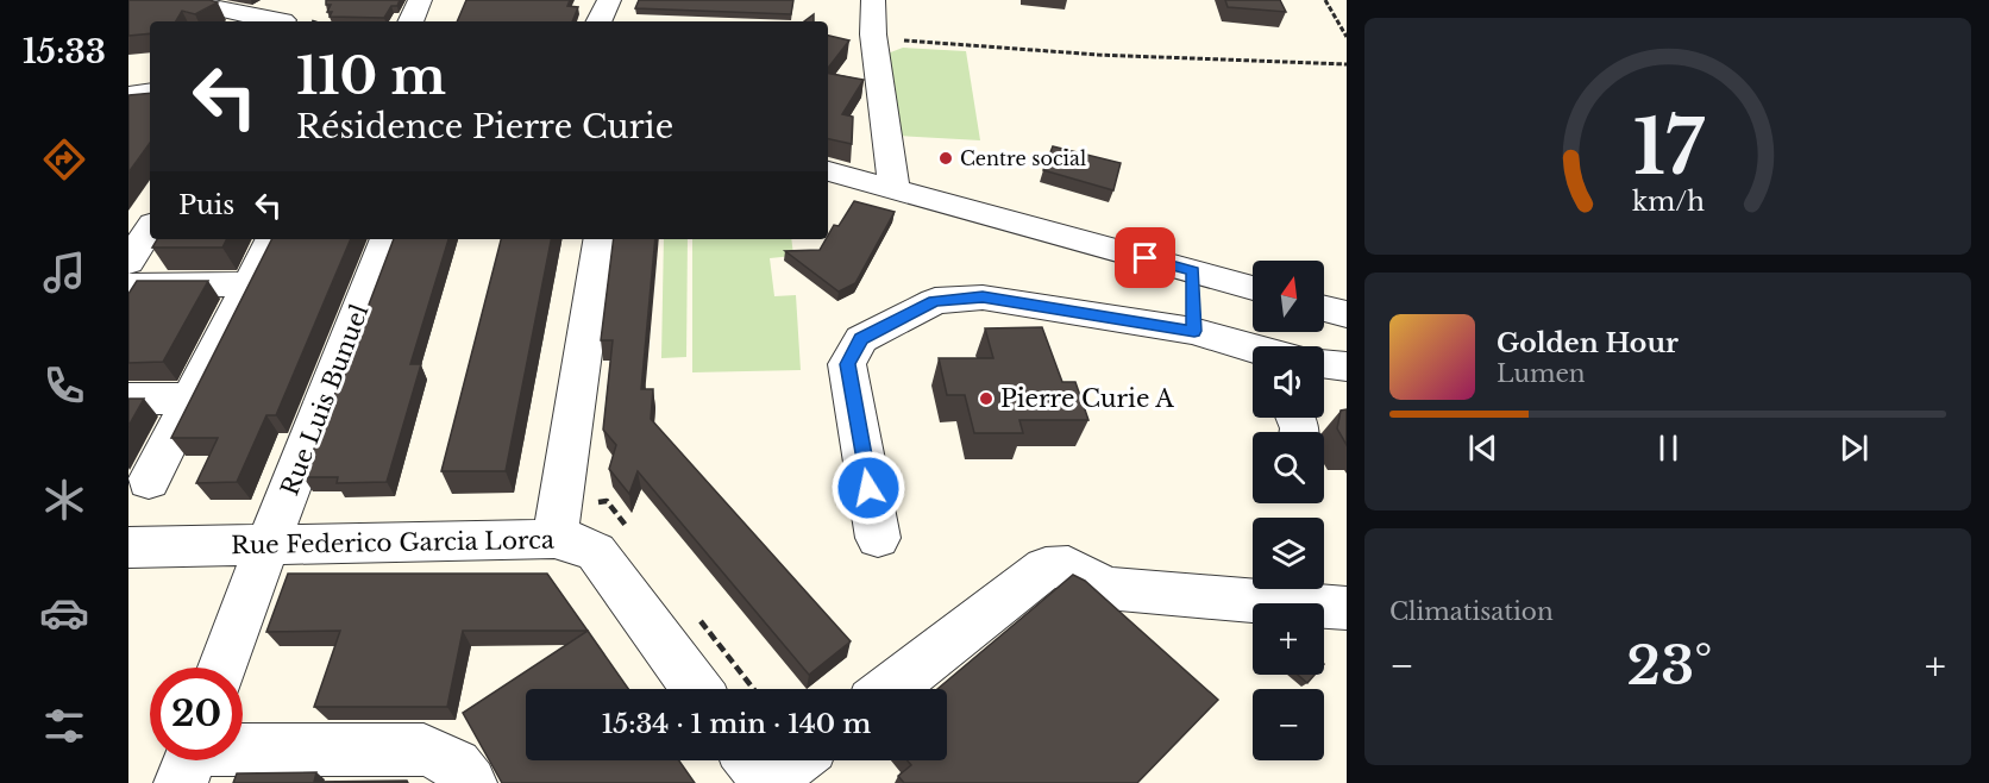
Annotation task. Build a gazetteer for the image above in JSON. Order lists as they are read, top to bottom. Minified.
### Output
{"streets":{"street":["Rue Luis Bunuel","Rue Federico Garcia Lorca"]},"crossings":[["Rue Luis Bunuel","Rue Federico Garcia Lorca"]],"places":["Centre social","Pierre Curie A"],"north":"top","page":{"tabs":"15:33","turn":["110 m","Résidence Pierre Curie"],"then":"Puis","map_buttons":["+","−"],"song":["Golden Hour","Lumen"],"tile":"Climatisation","heat":["−","23°","+"],"limit":"20","trip":"15:34 · 1 min · 140 m","gauge":["17","km/h"]}}
